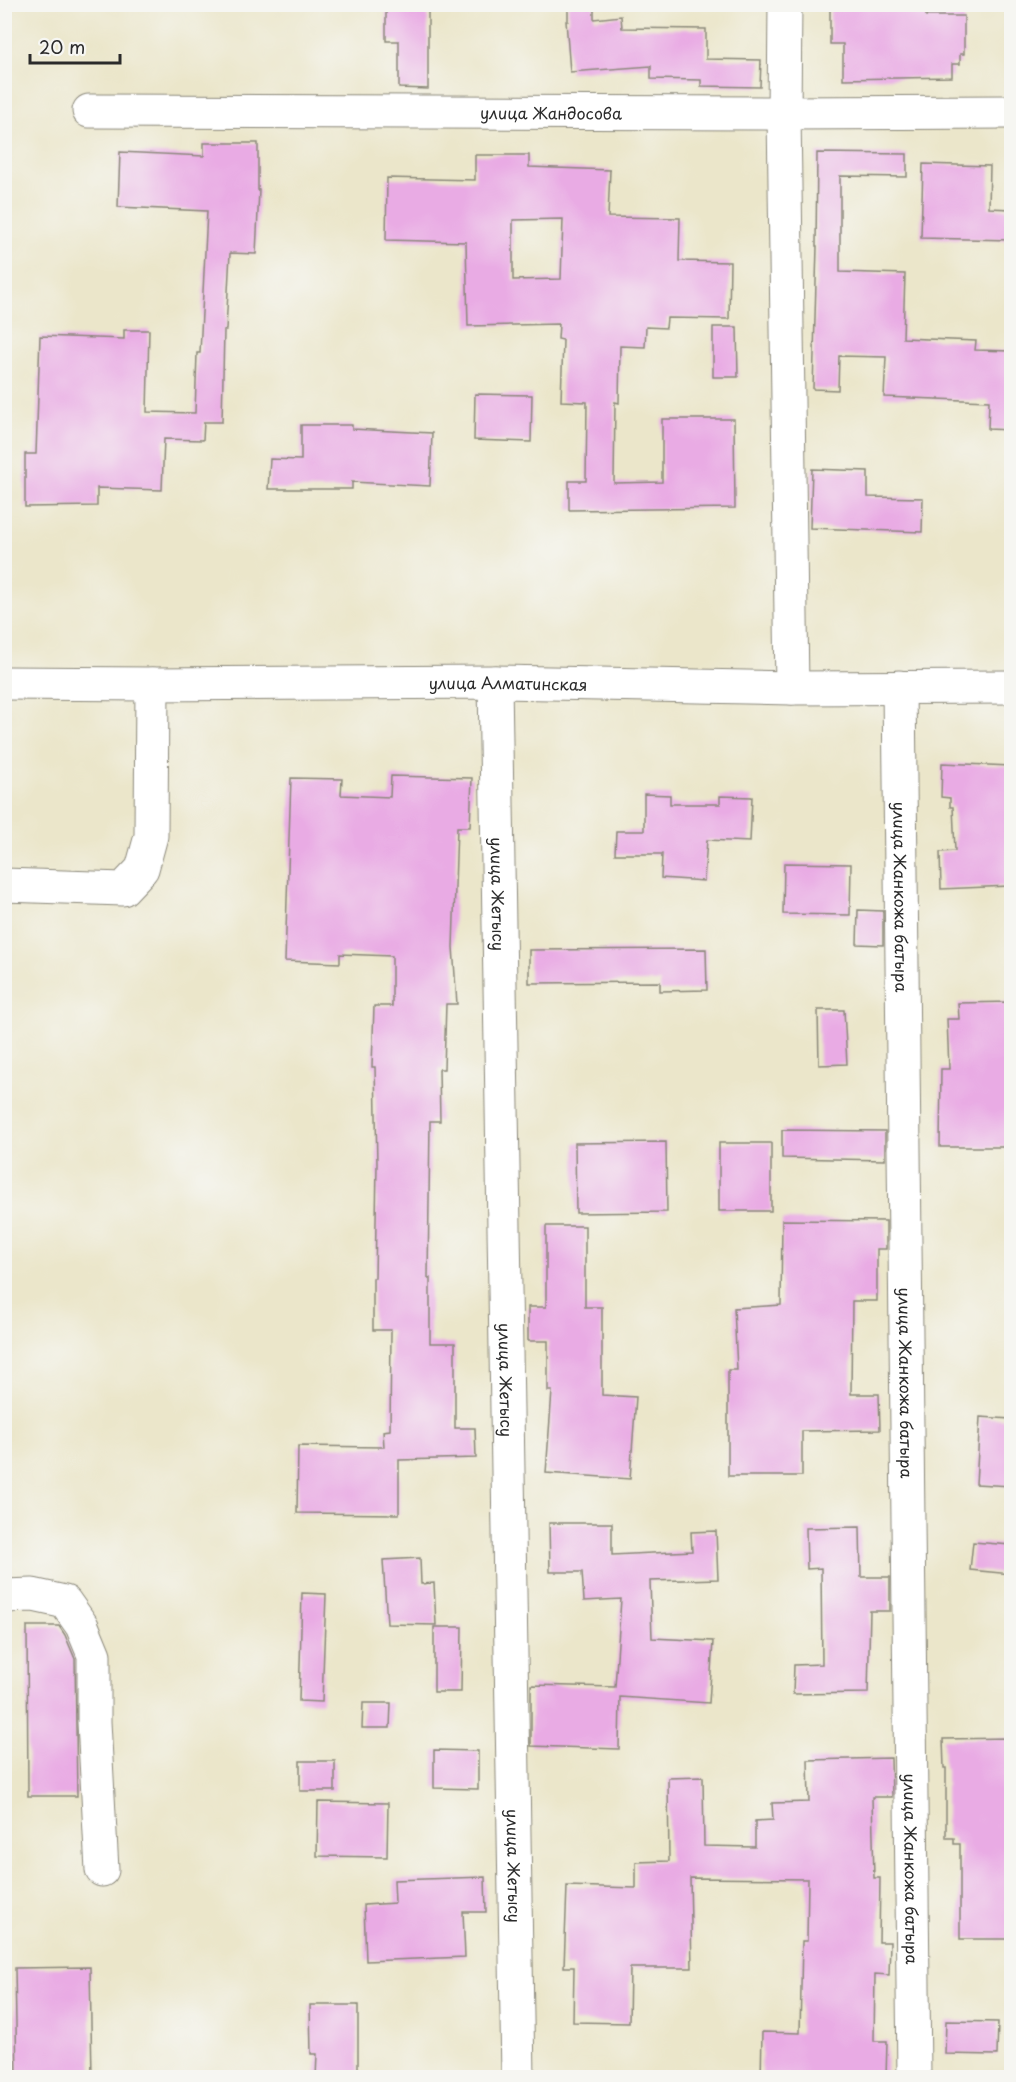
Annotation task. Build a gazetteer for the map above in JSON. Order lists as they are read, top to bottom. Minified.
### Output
{"streets":{"street":["улица Жандосова","улица Алматинская","улица Жетысу","улица Жанкожа батыра"]},"crossings":[["улица Алматинская","улица Жетысу"],["улица Алматинская","улица Жанкожа батыра"]],"scale_bar":"20 m"}
